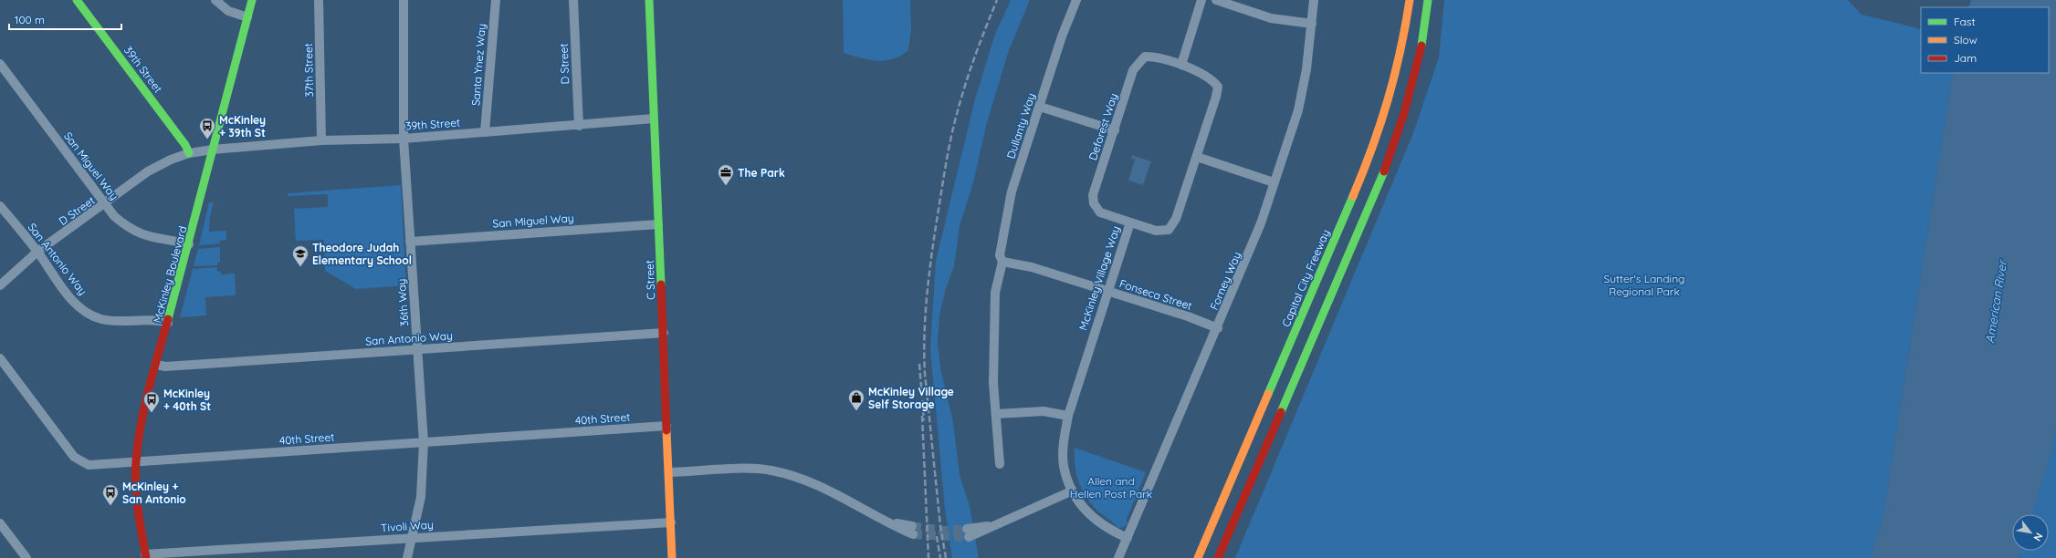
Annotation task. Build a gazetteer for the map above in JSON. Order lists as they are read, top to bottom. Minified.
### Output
{"streets":{"main road":["39th Street","McKinley Boulevard","Capital City Freeway","C Street"],"street":["D Street","Santa Ynez Way","37th Street","Dullanty Way","Deforest Way","San Miguel Way","San Antonio Way","McKinley Village Way","Forney Way","Fonseca Street","36th Way","40th Street","Tivoli Way"]},"crossings":[["D Street","39th Street"],["D Street","San Miguel Way"],["D Street","San Antonio Way"],["D Street","McKinley Boulevard"],["Santa Ynez Way","39th Street"],["39th Street","37th Street"],["39th Street","McKinley Boulevard"],["39th Street","C Street"],["39th Street","36th Way"],["Deforest Way","McKinley Village Way"],["San Miguel Way","McKinley Boulevard"],["San Miguel Way","C Street"],["San Miguel Way","36th Way"],["San Antonio Way","McKinley Boulevard"],["San Antonio Way","C Street"],["San Antonio Way","36th Way"],["McKinley Boulevard","40th Street"],["McKinley Boulevard","Tivoli Way"],["McKinley Village Way","Forney Way"],["McKinley Village Way","Fonseca Street"],["C Street","40th Street"],["C Street","Tivoli Way"],["Forney Way","Fonseca Street"],["36th Way","40th Street"],["36th Way","Tivoli Way"]],"water":["American River"],"parks":["Sutter's Landing Regional Park","Allen and Hellen Post Park"],"places":{"bus stop":["McKinley + 39th St","McKinley + 40th St","McKinley + San Antonio"],"office":["The Park"],"school or university":["Theodore Judah Elementary School"],"shop":["McKinley Village Self Storage"]},"legend":["Fast","Slow","Jam"],"scale_bar":"100 m","north":"bottom right"}
